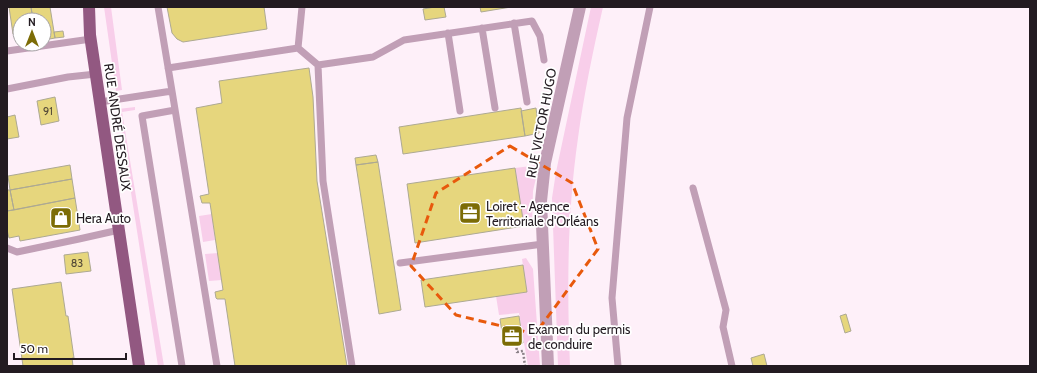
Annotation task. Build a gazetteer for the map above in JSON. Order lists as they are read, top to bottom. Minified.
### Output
{"streets":{"main road":["RUE ANDRÉ DESSAUX"],"street":["RUE VICTOR HUGO"]},"places":{"office":["Loiret - Agence Territoriale d'Orléans","Examen du permis de conduire"],"shop":["Hera Auto"]},"house_numbers":["91","83"],"scale_bar":"50 m","north":"top"}
